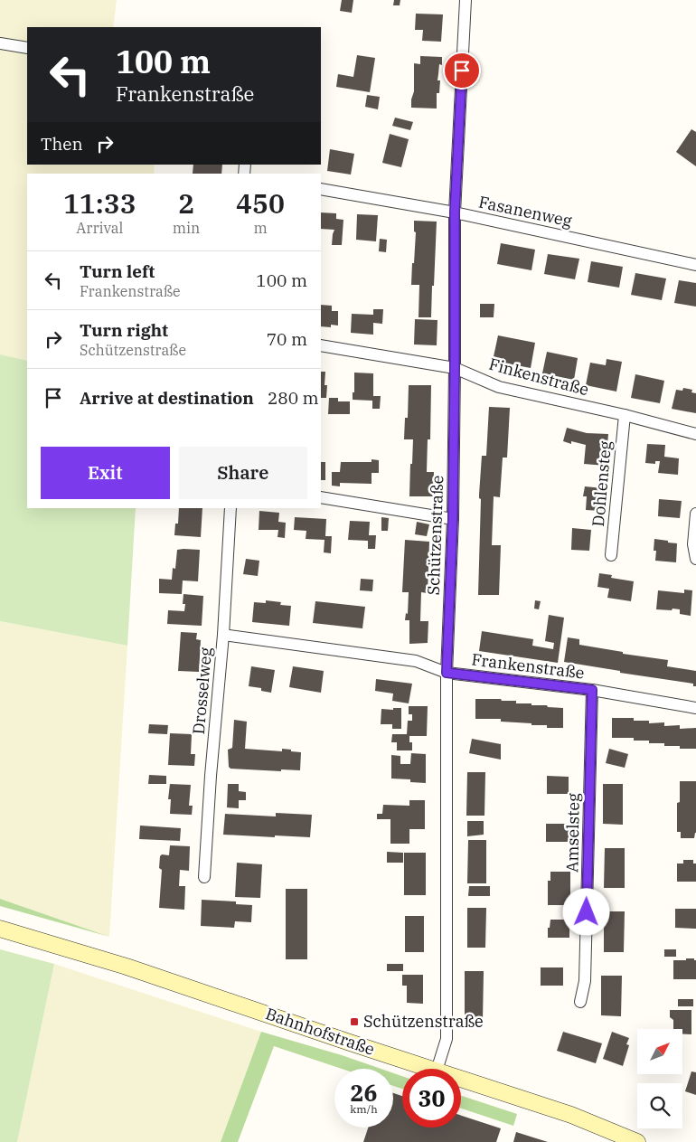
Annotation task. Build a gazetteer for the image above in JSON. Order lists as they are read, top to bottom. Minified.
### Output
{"streets":{"street":["Fasanenweg","Finkenstraße","Dohlensteg","Schützenstraße","Frankenstraße","Drosselweg","Amselsteg","Bahnhofstraße"]},"crossings":[["Fasanenweg","Schützenstraße"],["Finkenstraße","Dohlensteg"],["Finkenstraße","Schützenstraße"],["Schützenstraße","Frankenstraße"],["Frankenstraße","Drosselweg"],["Frankenstraße","Amselsteg"]],"places":{"transit":["Schützenstraße"]},"north":"top right","page":{"turn":["100 m","Frankenstraße"],"then":"Then","eta":["11:33","Arrival","2","min","450","m"],"list":[{"name":"Turn left","note":"Frankenstraße","value":"100 m"},{"name":"Turn right","note":"Schützenstraße","value":"70 m"},{"name":"Arrive at destination","value":"280 m"}],"buttons":["Exit","Share"],"speed":"26 km/h","limit":"30"}}
